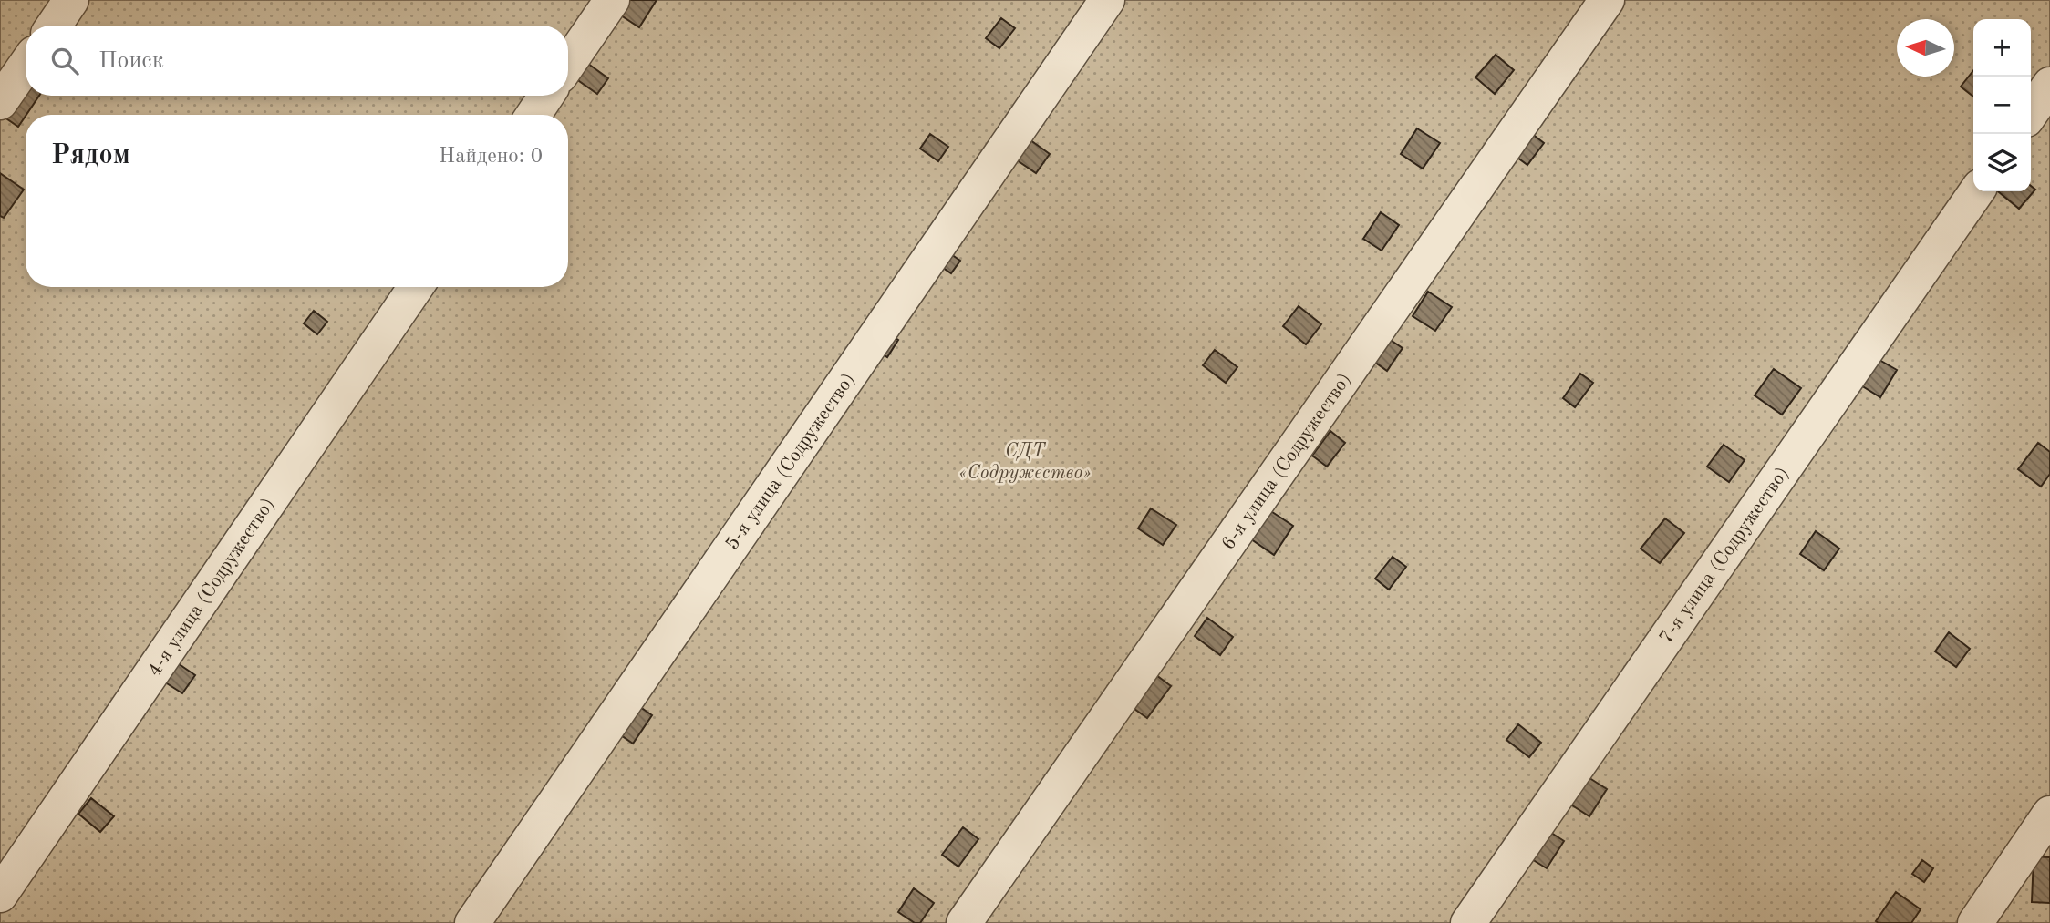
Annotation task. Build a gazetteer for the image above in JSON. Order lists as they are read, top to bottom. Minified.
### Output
{"streets":{"lane":["5-я улица (Содружество)","6-я улица (Содружество)","7-я улица (Содружество)","4-я улица (Содружество)"]},"parks":["СДТ «Содружество»"],"north":"left","page":{"map_buttons":["+","−"],"search":"Поиск","heading":["Рядом","Найдено: 0"]}}
